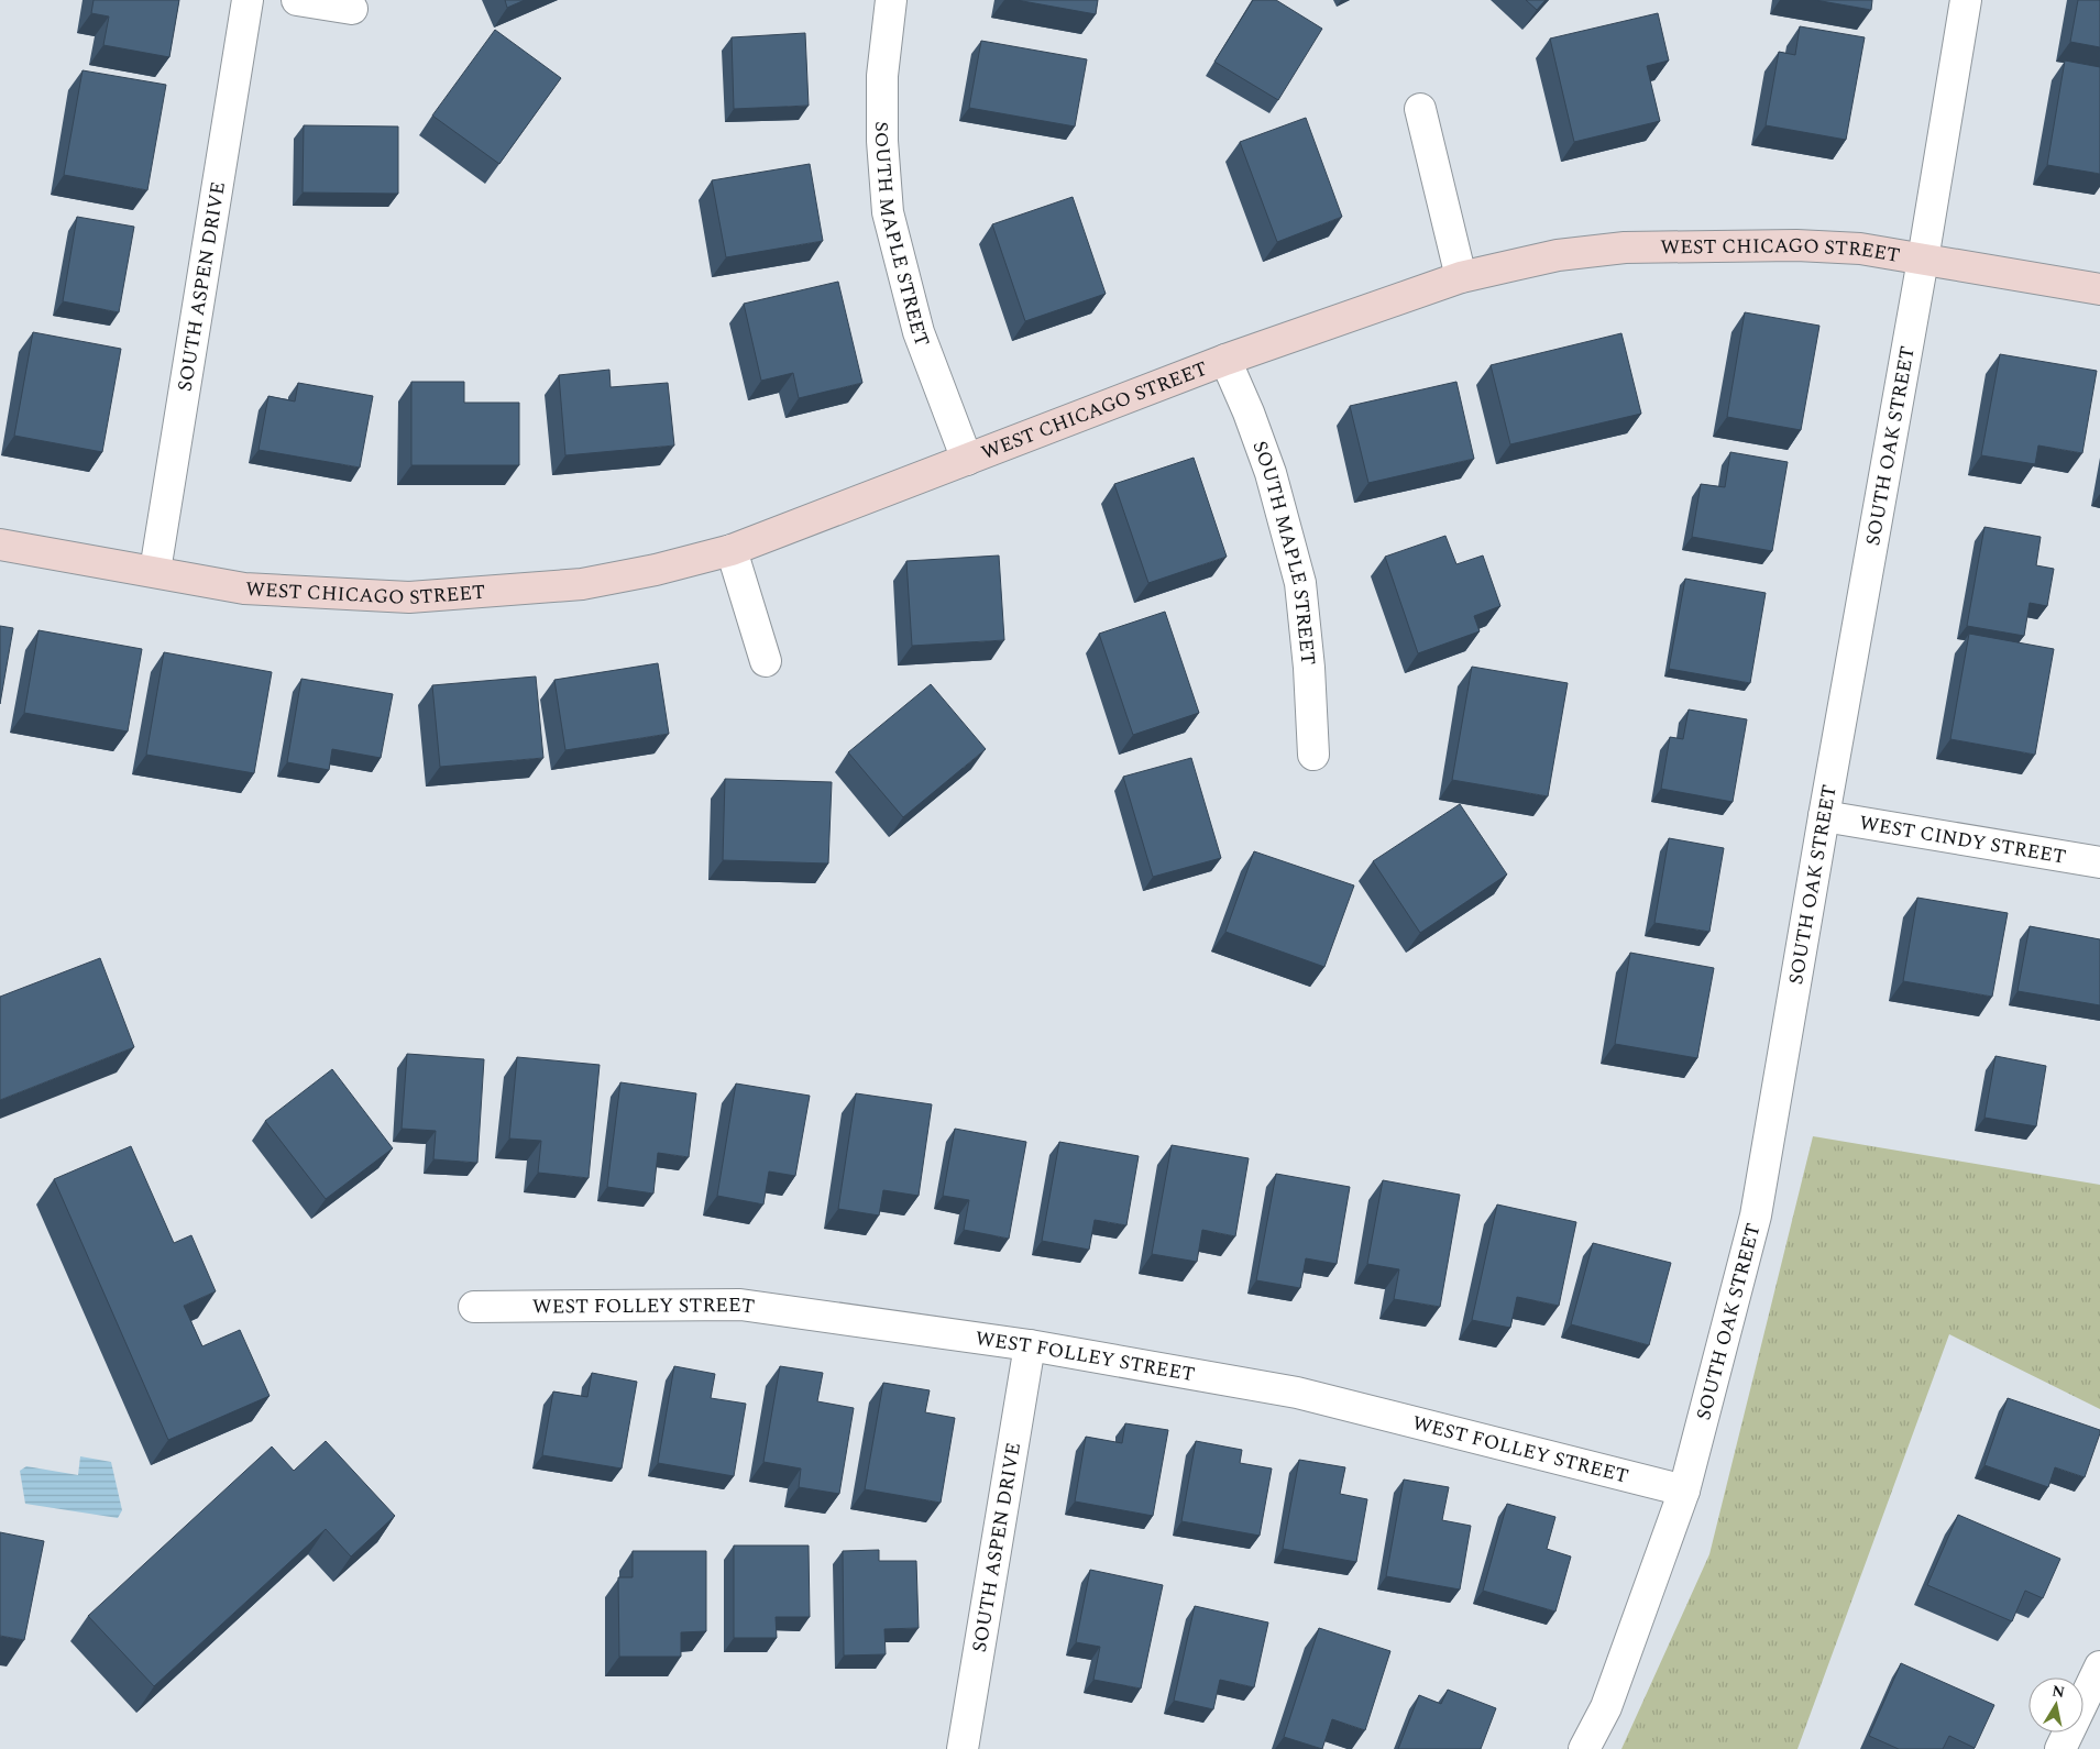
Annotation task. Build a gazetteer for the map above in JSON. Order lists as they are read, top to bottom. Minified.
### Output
{"streets":{"street":["SOUTH MAPLE STREET","WEST CHICAGO STREET","SOUTH ASPEN DRIVE","SOUTH OAK STREET","WEST CINDY STREET","WEST FOLLEY STREET"]},"crossings":[["SOUTH MAPLE STREET","WEST CHICAGO STREET"],["WEST CHICAGO STREET","SOUTH ASPEN DRIVE"],["WEST CHICAGO STREET","SOUTH OAK STREET"],["SOUTH ASPEN DRIVE","WEST FOLLEY STREET"],["SOUTH OAK STREET","WEST CINDY STREET"],["SOUTH OAK STREET","WEST FOLLEY STREET"]],"north":"top"}
